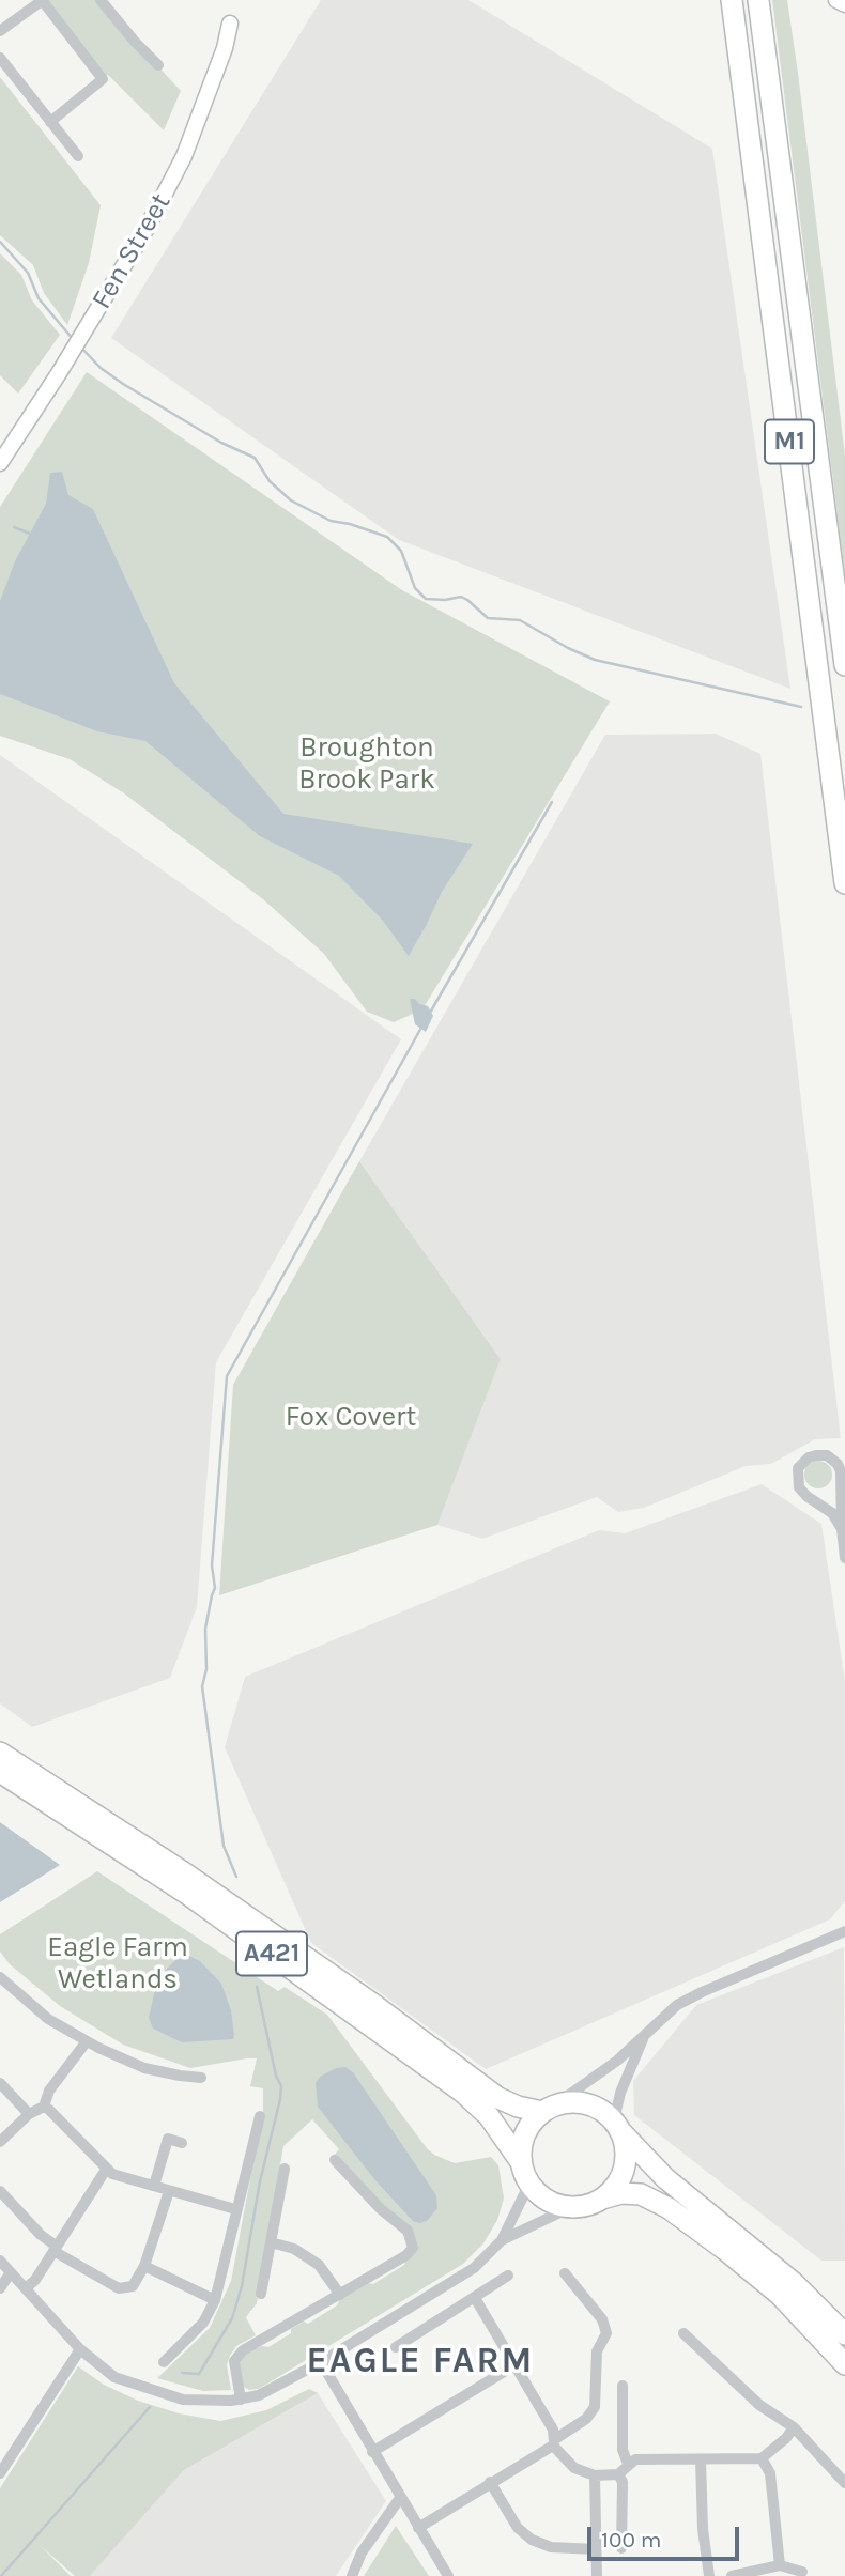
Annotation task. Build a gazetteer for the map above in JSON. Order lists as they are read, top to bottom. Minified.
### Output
{"streets":{"highway":["M1","A421"],"street":["Fen Street"]},"districts":["EAGLE FARM"],"parks":["Broughton Brook Park","Fox Covert","Eagle Farm Wetlands"],"scale_bar":"100 m"}
